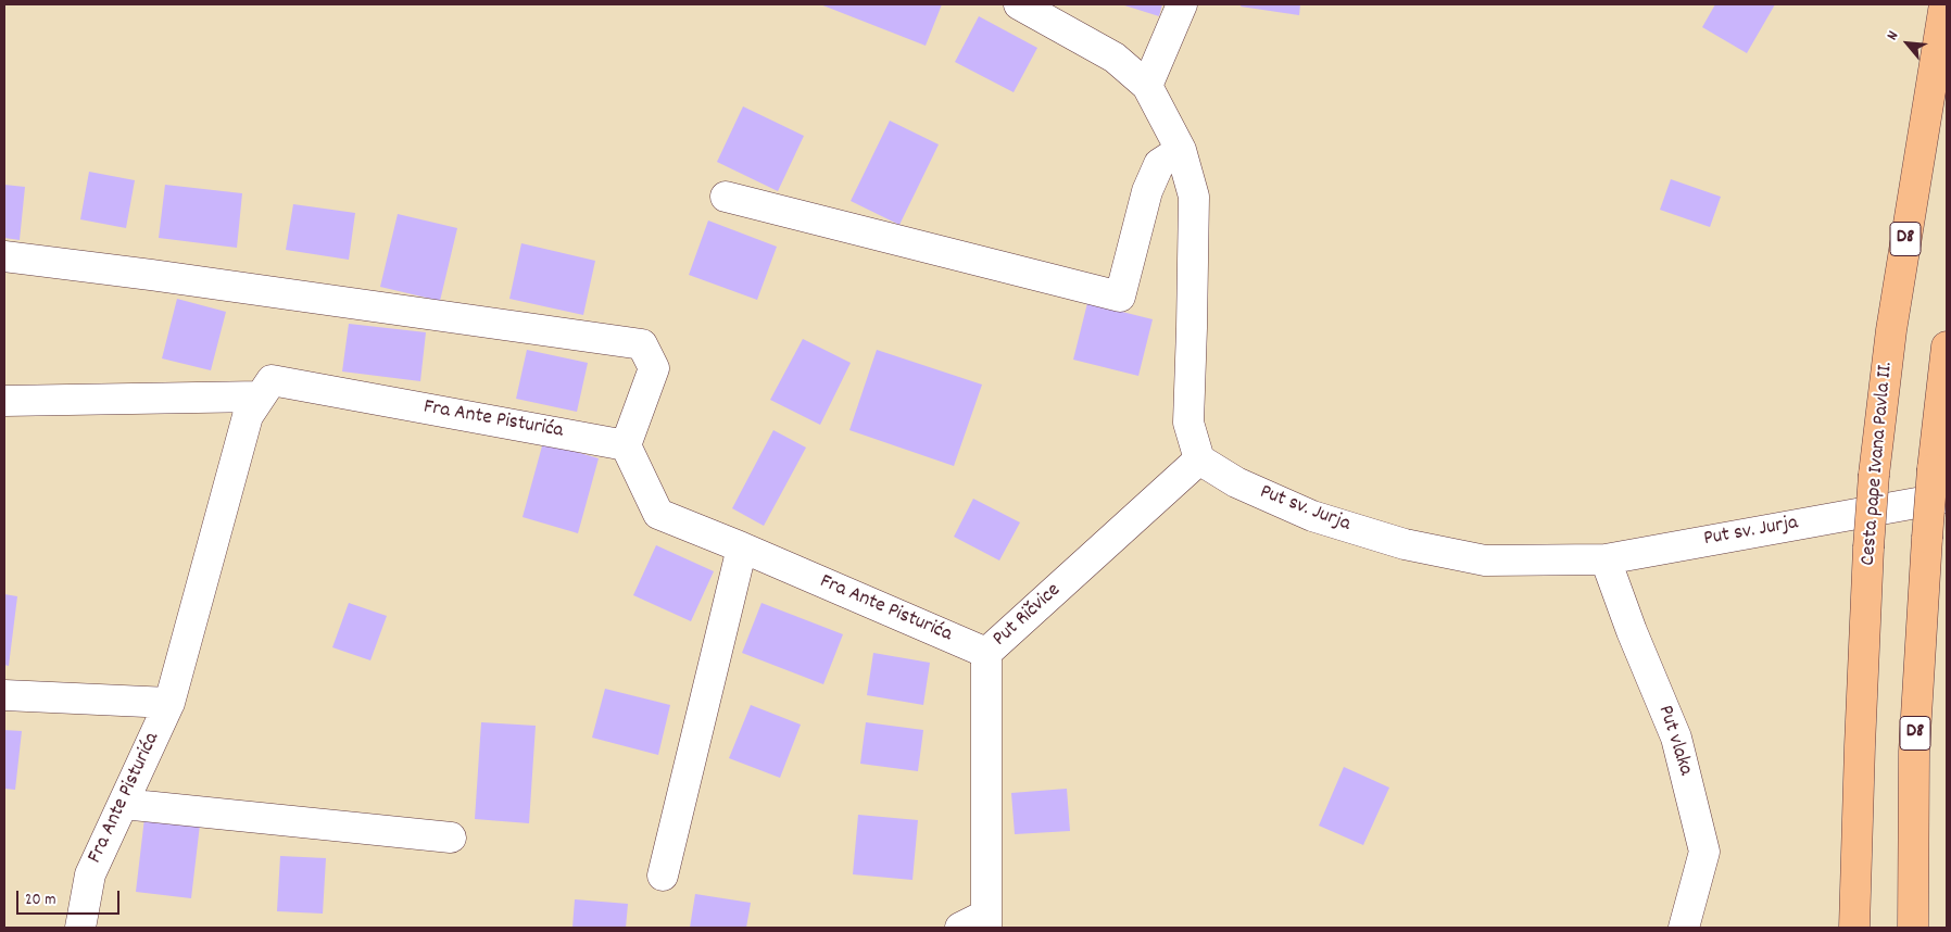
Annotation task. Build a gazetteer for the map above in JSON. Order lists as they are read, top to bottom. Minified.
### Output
{"streets":{"main road":["D8","Cesta pape Ivana Pavla II."],"street":["Fra Ante Pisturića","Put sv. Jurja","Put Ričvice","Put vlaka"]},"crossings":[["Fra Ante Pisturića","Put Ričvice"],["Put sv. Jurja","Put Ričvice"],["Put sv. Jurja","Put vlaka"]],"scale_bar":"20 m","north":"top left"}
